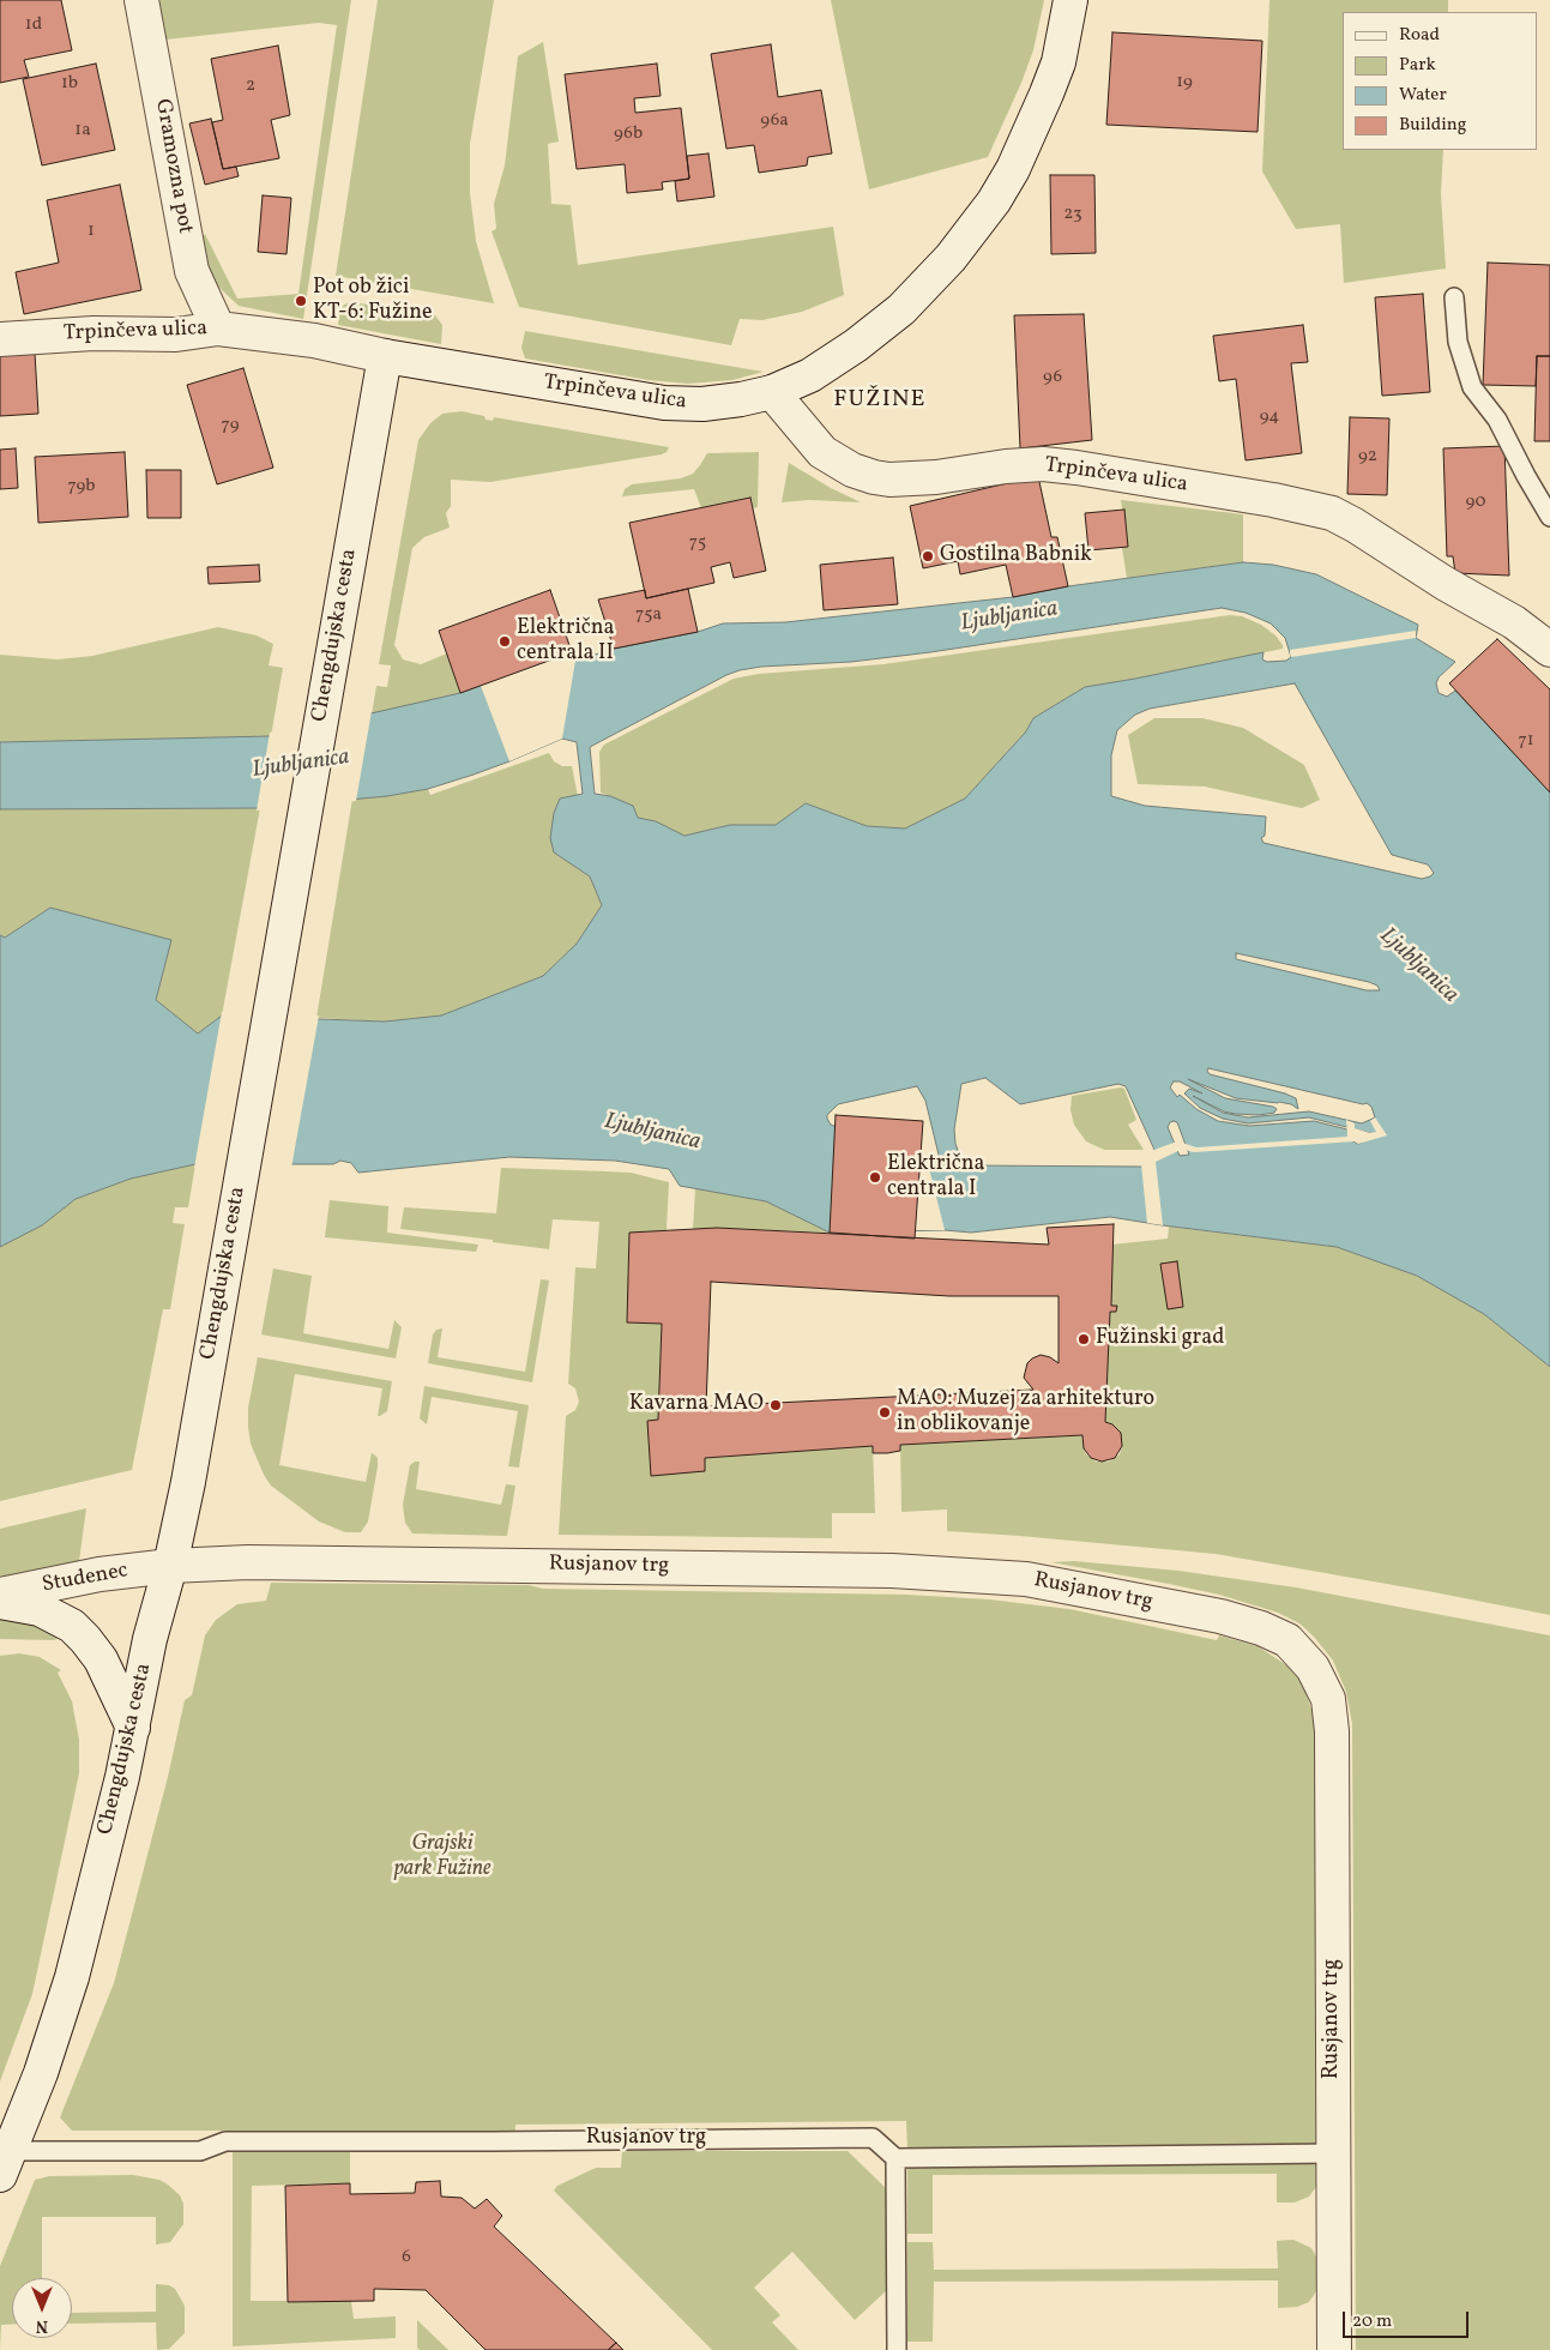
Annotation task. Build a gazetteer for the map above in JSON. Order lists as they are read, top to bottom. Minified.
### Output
{"streets":{"street":["Gramozna pot","Trpinčeva ulica","Chengdujska cesta","Rusjanov trg","Studenec"]},"crossings":[["Gramozna pot","Trpinčeva ulica"],["Trpinčeva ulica","Chengdujska cesta"],["Chengdujska cesta","Rusjanov trg"],["Chengdujska cesta","Studenec"],["Rusjanov trg","Studenec"]],"districts":["FUŽINE"],"water":["Ljubljanica"],"parks":["Grajski park Fužine"],"places":["Pot ob žici KT-6: Fužine","Gostilna Babnik","Električna centrala II","Električna centrala I","Fužinski grad","Kavarna MAO","MAO: Muzej za arhitekturo in oblikovanje"],"house_numbers":["1d","19","1b","2","96a","1a","96b","23","1","96","94","79","92","79b","90","75","75a","71","6"],"legend":["Road","Park","Water","Building"],"scale_bar":"20 m","north":"bottom"}
